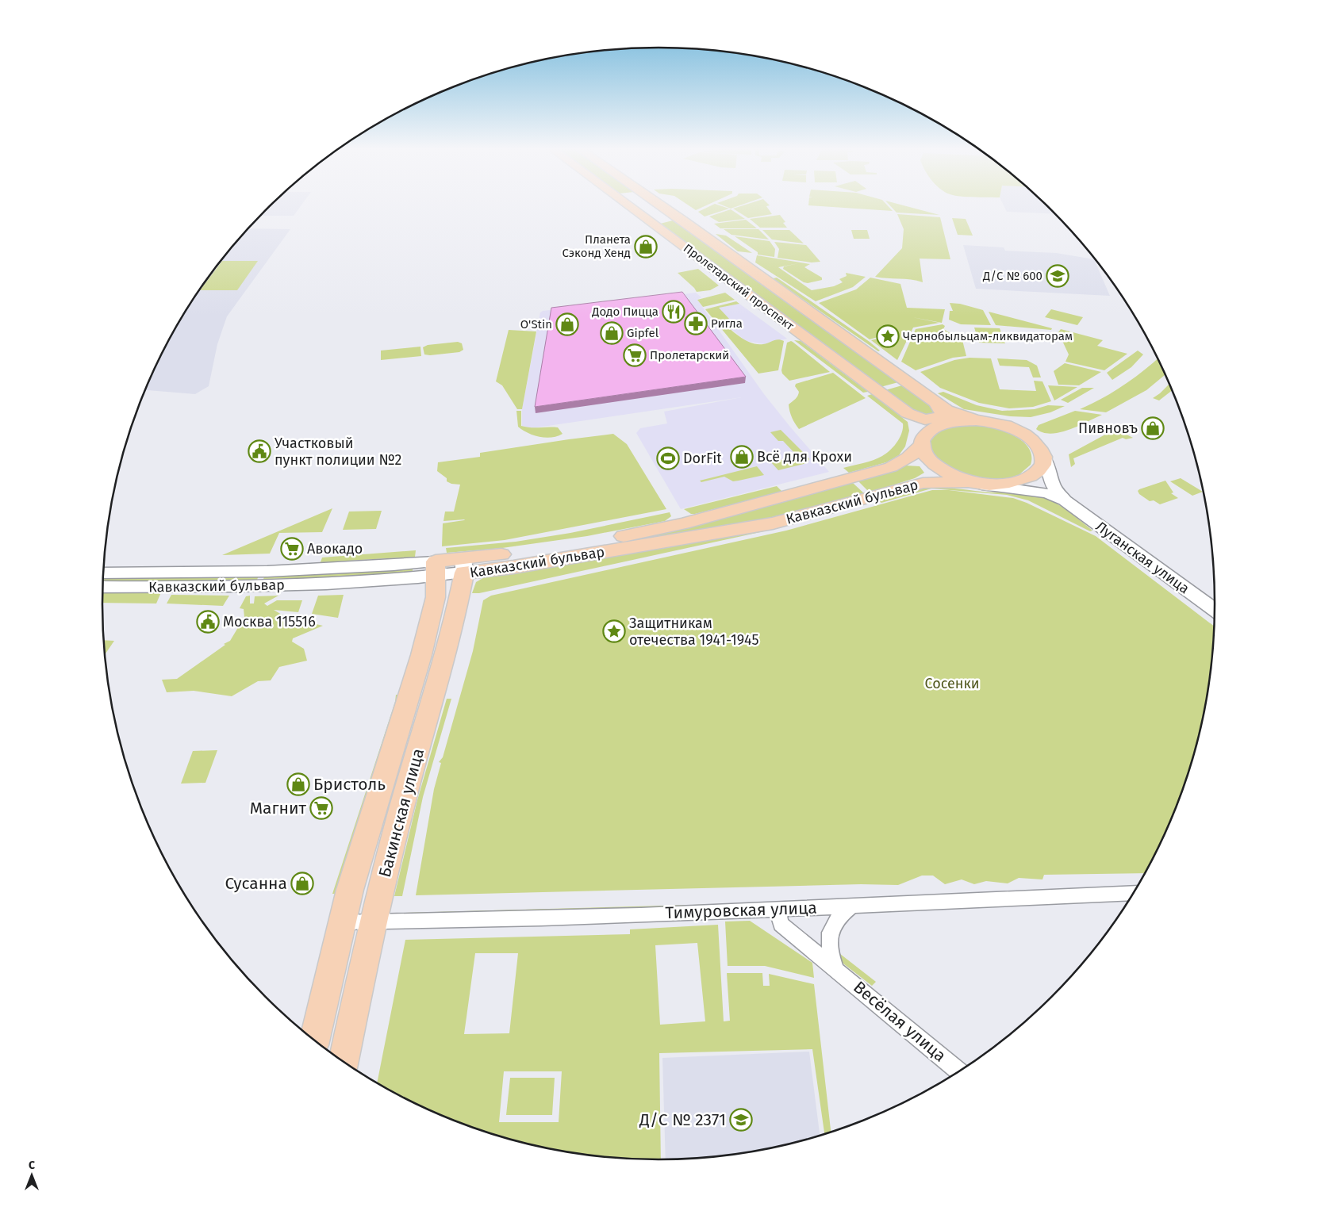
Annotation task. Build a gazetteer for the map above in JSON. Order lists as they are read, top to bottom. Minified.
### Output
{"streets":{"main road":["Пролетарский проспект","Кавказский бульвар","Бакинская улица"],"street":["Луганская улица","Тимуровская улица","Весёлая улица"]},"crossings":[["Пролетарский проспект","Кавказский бульвар"],["Пролетарский проспект","Луганская улица"],["Кавказский бульвар","Луганская улица"],["Кавказский бульвар","Бакинская улица"],["Бакинская улица","Тимуровская улица"],["Тимуровская улица","Весёлая улица"]],"parks":["Сосенки"],"places":{"shop":["Планета Сэконд Хенд","O'Stin","Gipfel","Пивновъ","Всё для Крохи","Бристоль","Сусанна"],"school or university":["Д/C № 600","Д/C № 2371"],"restaurant":["Додо Пицца"],"pharmacy":["Ригла"],"place":["Чернобыльцам-ликвидаторам","Защитникам отечества 1941-1945"],"supermarket":["Пролетарский","Авокадо","Магнит"],"public building":["Участковый пункт полиции №2","Москва 115516"],"sports":["DorFit"]},"north":"top"}
